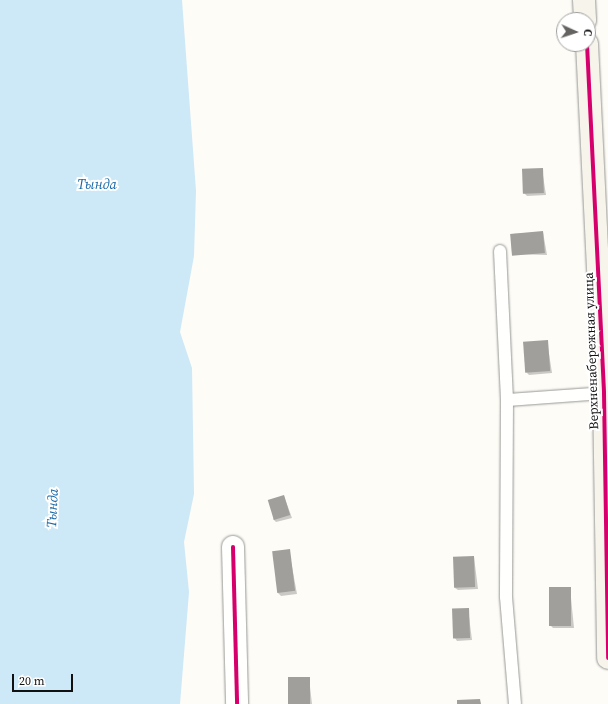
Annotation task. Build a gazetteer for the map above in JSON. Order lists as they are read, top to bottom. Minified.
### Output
{"streets":{"street":["Верхненабережная улица"]},"water":["Тында"],"scale_bar":"20 m","north":"right"}
